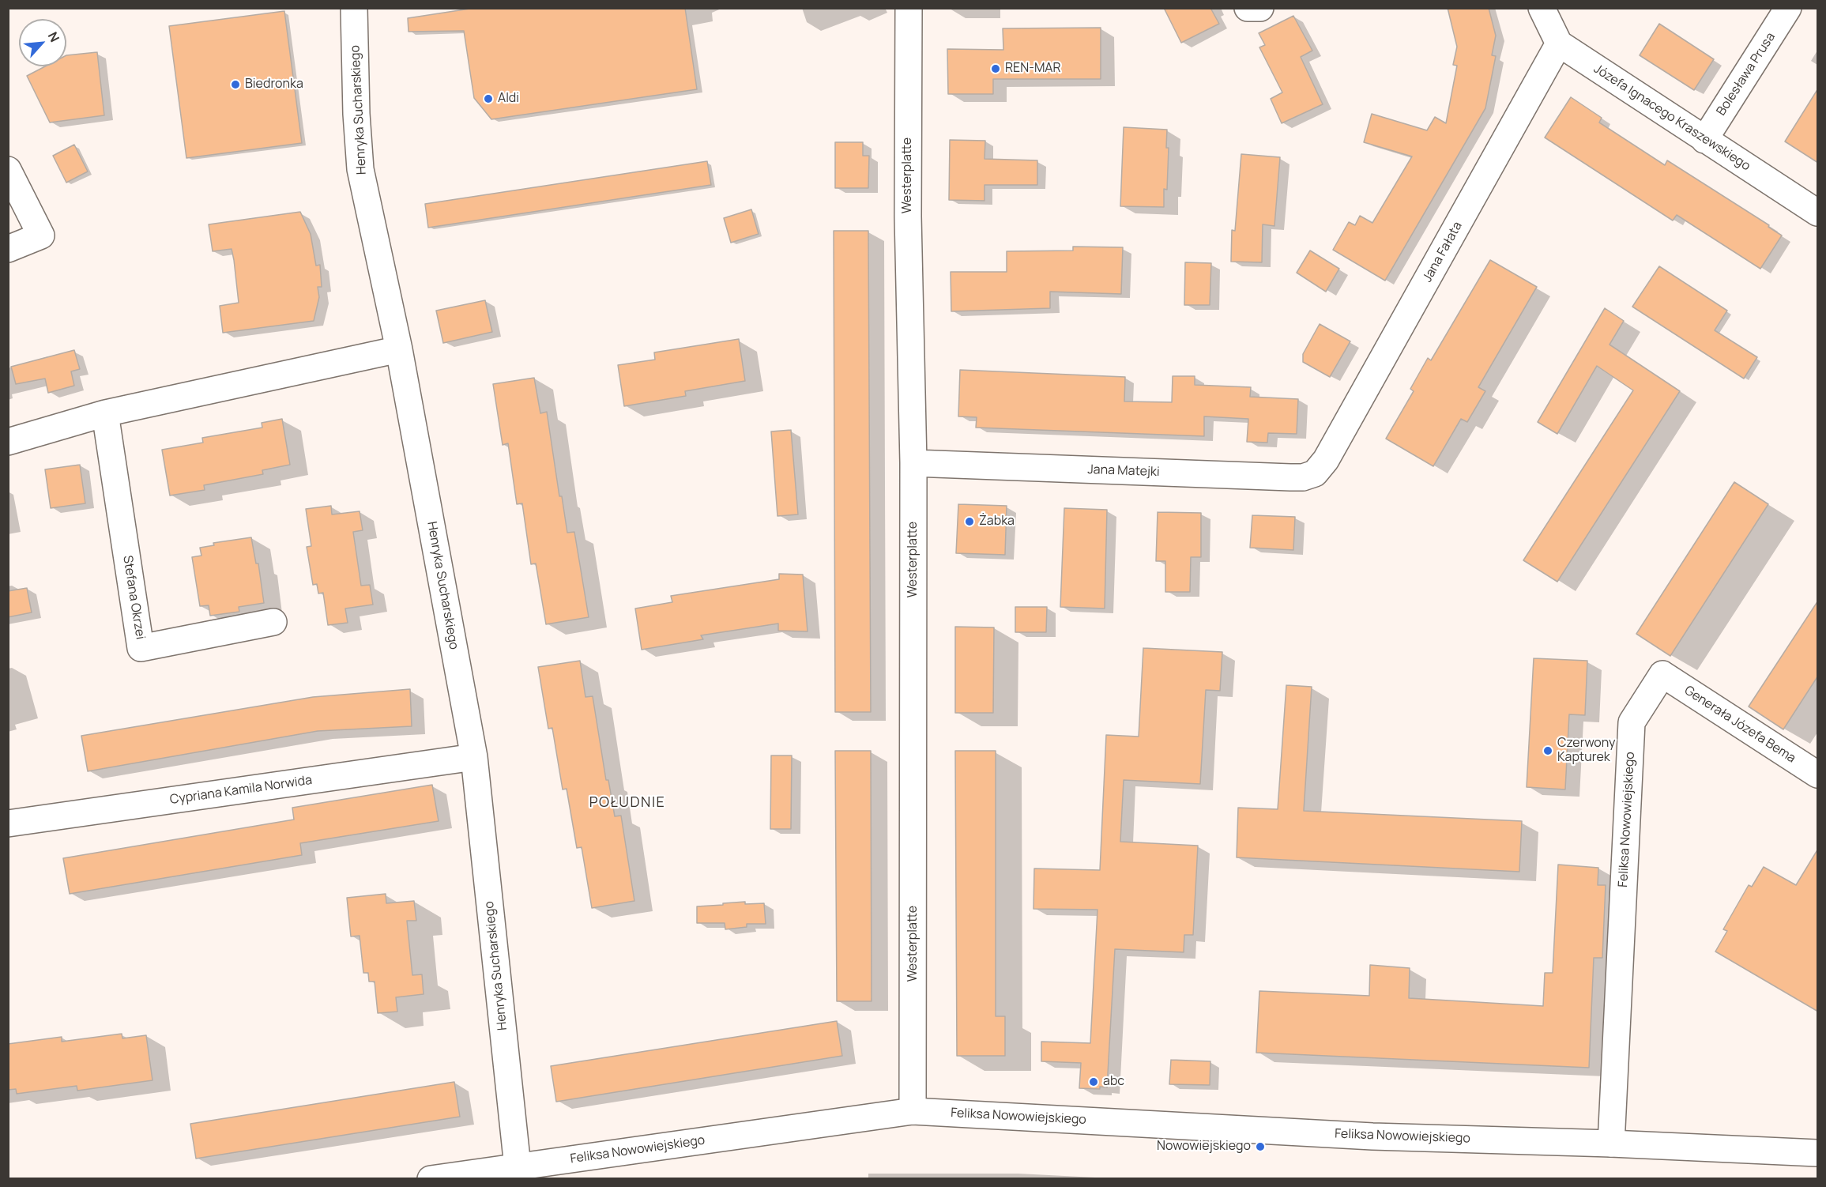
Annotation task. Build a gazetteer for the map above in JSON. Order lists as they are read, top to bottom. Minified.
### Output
{"streets":{"street":["Bolesława Prusa","Henryka Sucharskiego","Józefa Ignacego Kraszewskiego","Westerplatte","Jana Fałata","Jana Matejki","Stefana Okrzei","Generała Józefa Bema","Cypriana Kamila Norwida","Feliksa Nowowiejskiego"]},"crossings":[["Bolesława Prusa","Józefa Ignacego Kraszewskiego"],["Henryka Sucharskiego","Cypriana Kamila Norwida"],["Henryka Sucharskiego","Feliksa Nowowiejskiego"],["Józefa Ignacego Kraszewskiego","Jana Fałata"],["Westerplatte","Jana Matejki"],["Westerplatte","Feliksa Nowowiejskiego"],["Jana Fałata","Jana Matejki"],["Generała Józefa Bema","Feliksa Nowowiejskiego"]],"districts":["POŁUDNIE"],"places":["REN-MAR","Biedronka","Aldi","Żabka","Czerwony Kapturek","abc","Nowowiejskiego"],"north":"top right"}
